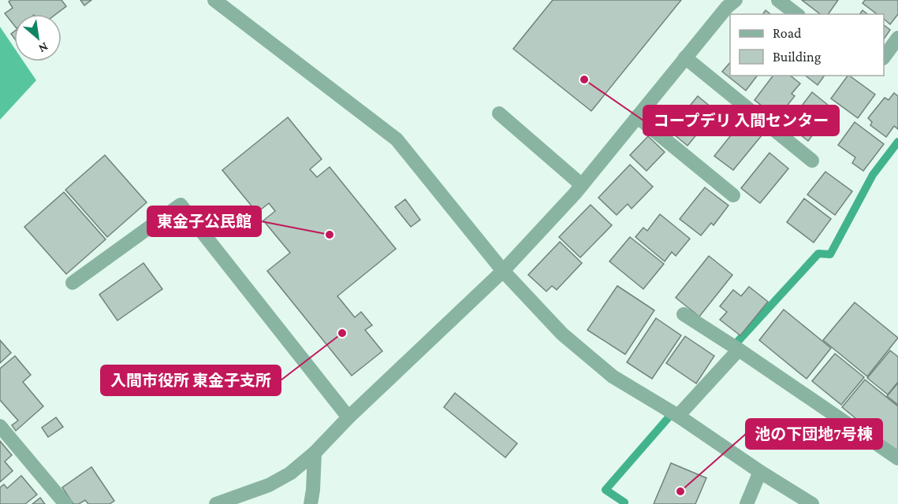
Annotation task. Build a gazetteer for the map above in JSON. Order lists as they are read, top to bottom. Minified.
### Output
{"places":["コープデリ 入間センター","東金子公民館","入間市役所 東金子支所","池の下団地7号棟"],"legend":["Road","Building"],"north":"bottom right"}
